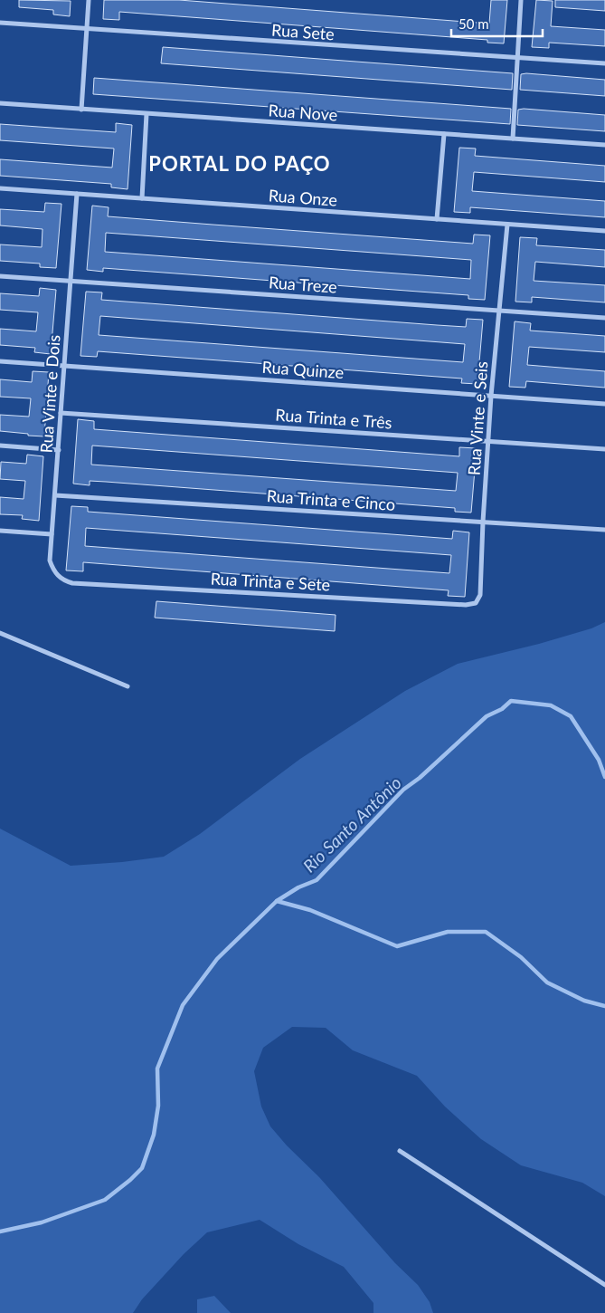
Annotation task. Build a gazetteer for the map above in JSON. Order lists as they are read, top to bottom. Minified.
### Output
{"streets":{"street":["Rua Sete","Rua Nove","Rua Onze","Rua Treze","Rua Quinze","Rua Vinte e Dois","Rua Trinta e Três","Rua Vinte e Seis","Rua Trinta e Cinco","Rua Trinta e Sete"]},"crossings":[["Rua Onze","Rua Vinte e Dois"],["Rua Onze","Rua Vinte e Seis"],["Rua Treze","Rua Vinte e Dois"],["Rua Treze","Rua Vinte e Seis"],["Rua Quinze","Rua Vinte e Dois"],["Rua Quinze","Rua Vinte e Seis"],["Rua Vinte e Dois","Rua Trinta e Três"],["Rua Vinte e Dois","Rua Trinta e Cinco"],["Rua Vinte e Dois","Rua Trinta e Sete"],["Rua Trinta e Três","Rua Vinte e Seis"],["Rua Vinte e Seis","Rua Trinta e Cinco"],["Rua Vinte e Seis","Rua Trinta e Sete"]],"districts":["PORTAL DO PAÇO"],"water":["Rio Santo Antônio"],"scale_bar":"50 m"}
